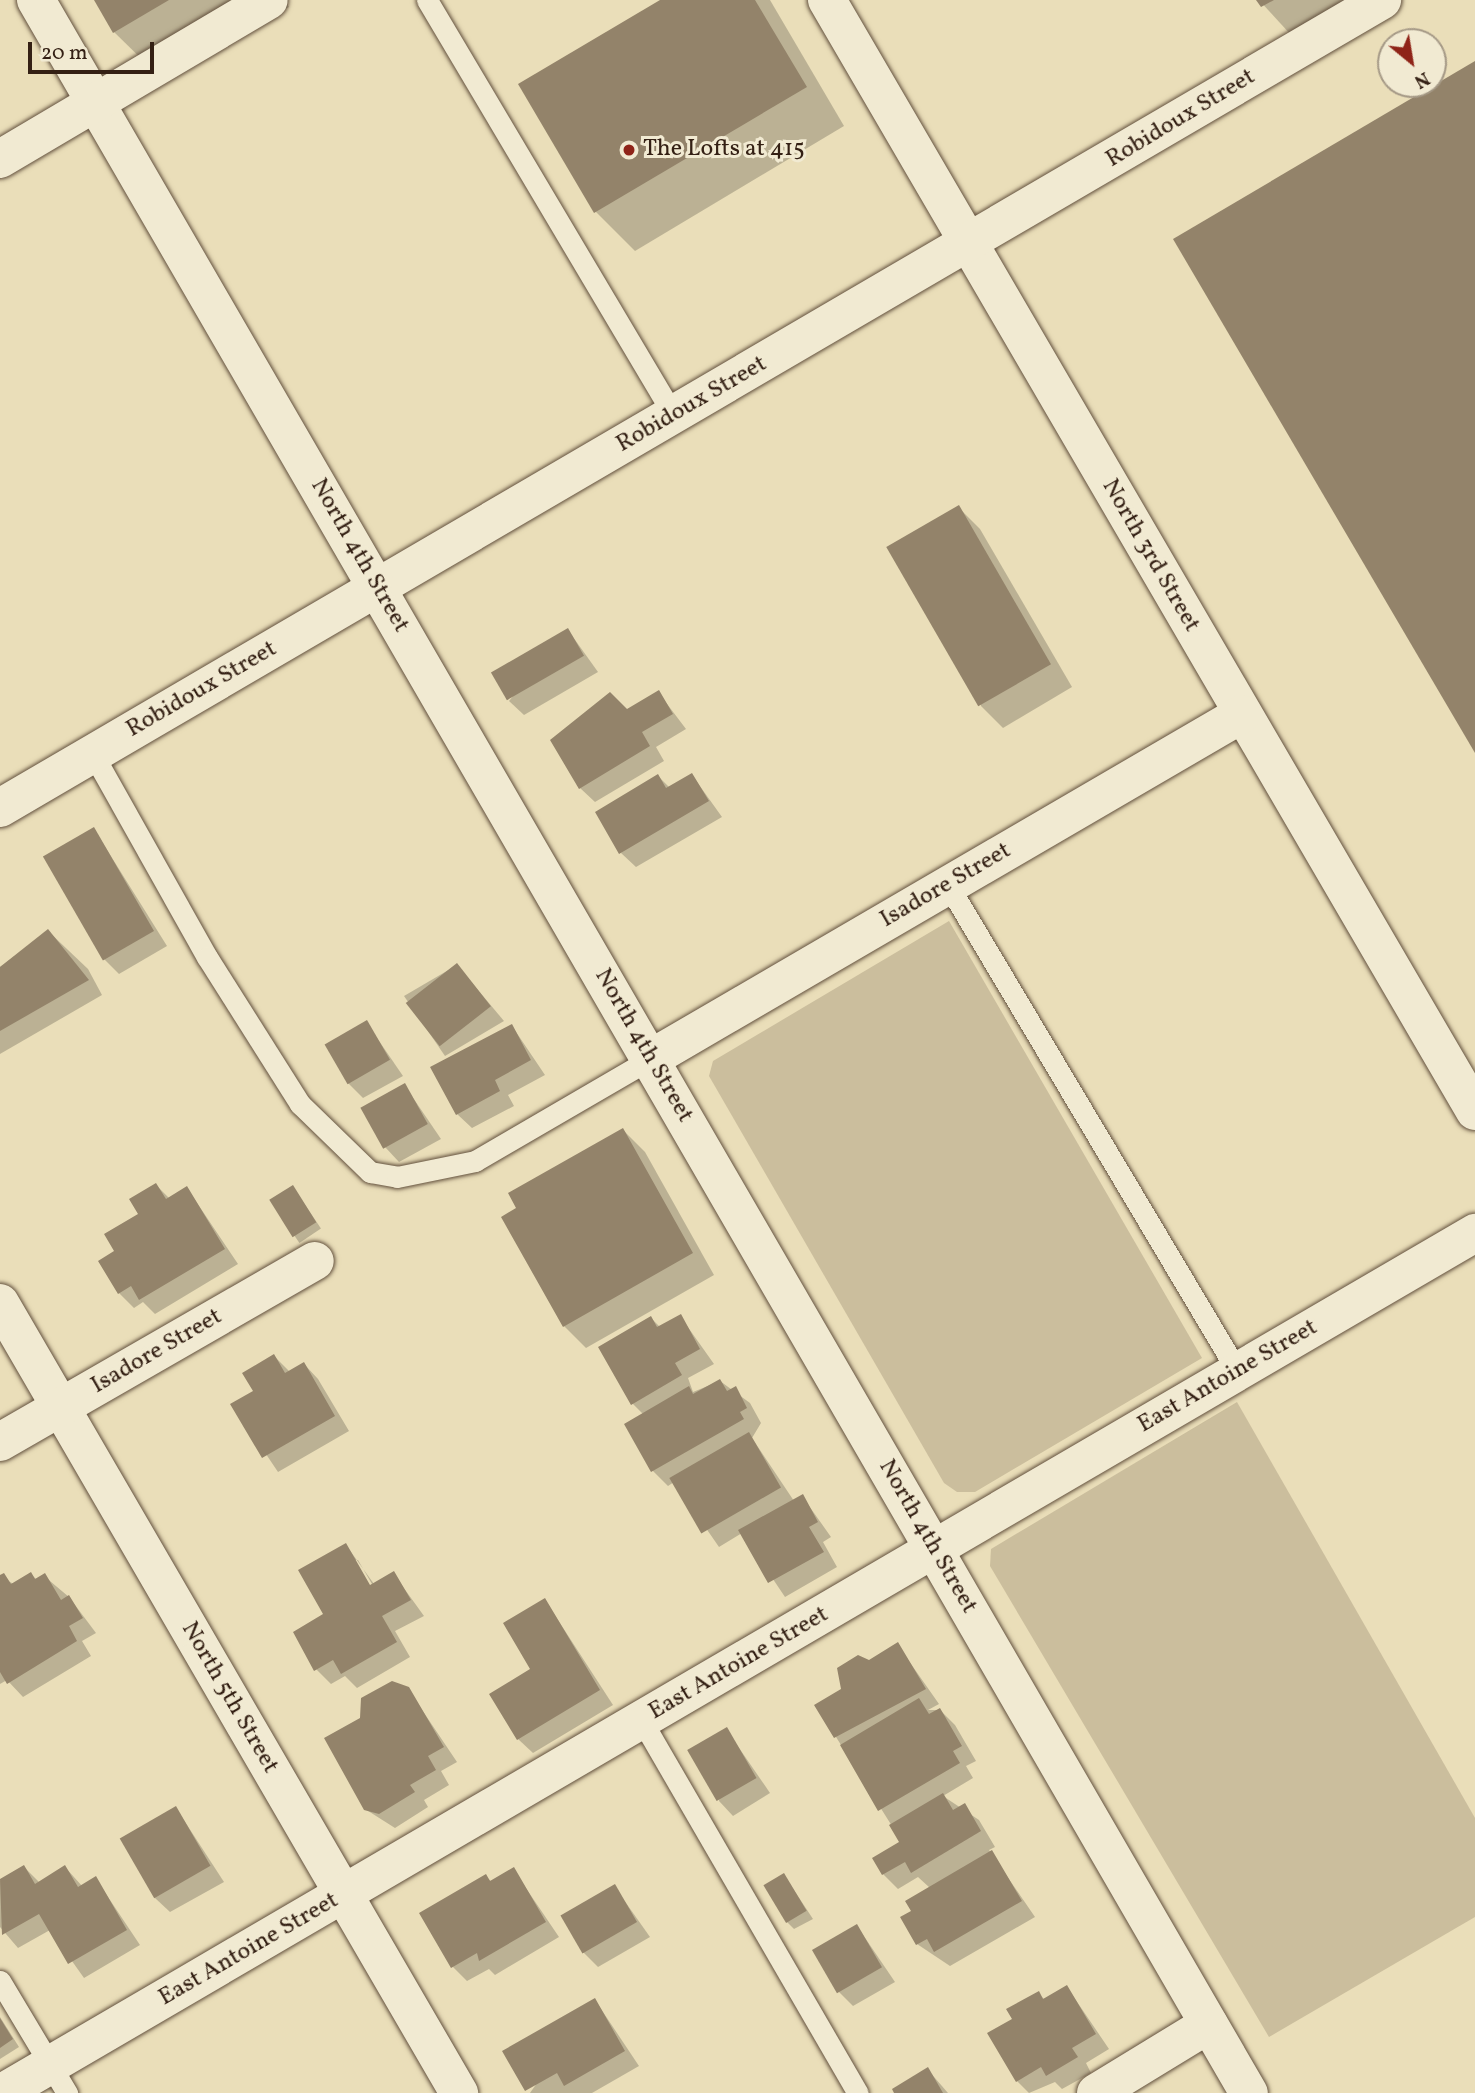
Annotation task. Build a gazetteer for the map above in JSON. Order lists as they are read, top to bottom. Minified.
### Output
{"streets":{"street":["Robidoux Street","North 4th Street","North 3rd Street","Isadore Street","East Antoine Street","North 5th Street"]},"crossings":[["Robidoux Street","North 4th Street"],["Robidoux Street","North 3rd Street"],["North 4th Street","Isadore Street"],["North 4th Street","East Antoine Street"],["North 3rd Street","Isadore Street"],["Isadore Street","North 5th Street"],["East Antoine Street","North 5th Street"]],"places":["The Lofts at 415"],"scale_bar":"20 m","north":"bottom right"}
